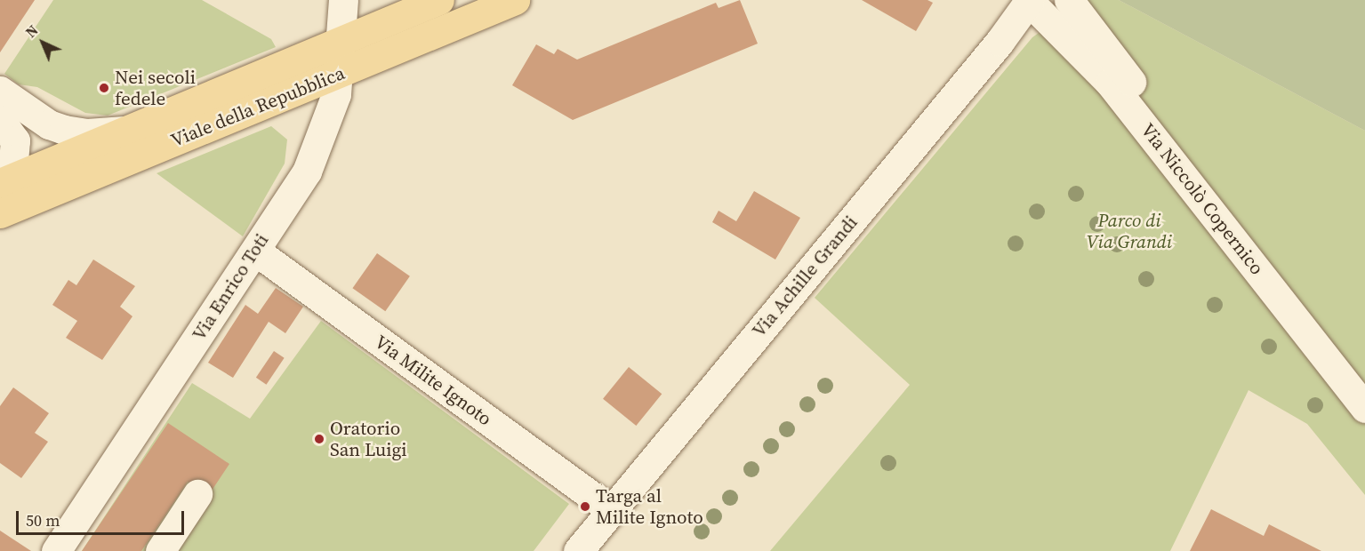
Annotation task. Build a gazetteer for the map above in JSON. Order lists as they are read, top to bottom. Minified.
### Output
{"streets":{"main road":["Viale della Repubblica"],"street":["Via Niccolò Copernico","Via Achille Grandi","Via Enrico Toti","Via Milite Ignoto"]},"crossings":[["Viale della Repubblica","Via Enrico Toti"],["Via Niccolò Copernico","Via Achille Grandi"],["Via Achille Grandi","Via Milite Ignoto"],["Via Enrico Toti","Via Milite Ignoto"]],"parks":["Parco di Via Grandi"],"places":["Nei secoli fedele","Oratorio San Luigi","Targa al Milite Ignoto"],"scale_bar":"50 m","north":"top left"}
